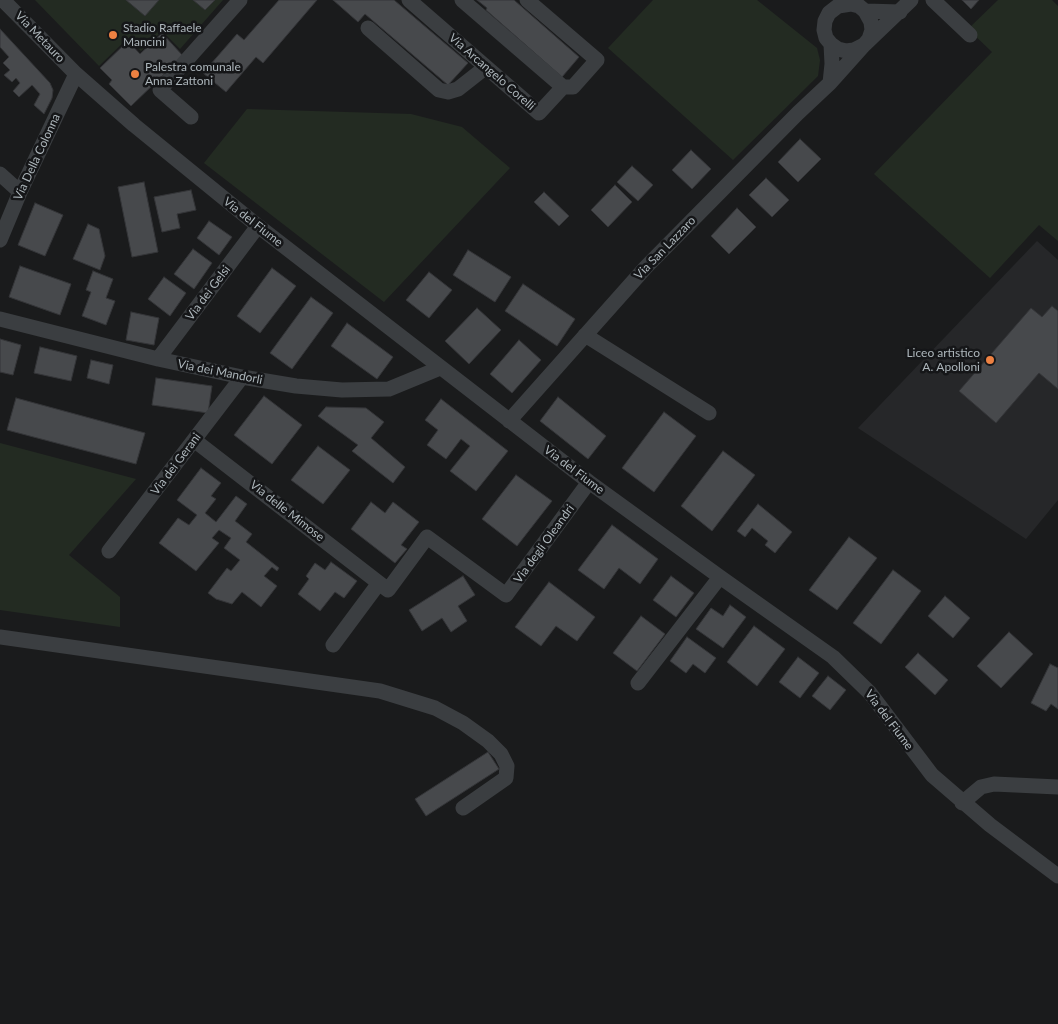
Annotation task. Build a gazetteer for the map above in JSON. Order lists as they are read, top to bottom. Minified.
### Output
{"streets":{"street":["Via Metauro","Via Arcangelo Corelli","Via Della Colonna","Via del Fiume","Via San Lazzaro","Via dei Gelsi","Via dei Mandorli","Via dei Gerani","Via delle Mimose","Via degli Oleandri"]},"crossings":[["Via Metauro","Via Della Colonna"],["Via Metauro","Via del Fiume"],["Via Della Colonna","Via del Fiume"],["Via del Fiume","Via San Lazzaro"],["Via del Fiume","Via dei Gelsi"],["Via del Fiume","Via dei Mandorli"],["Via del Fiume","Via degli Oleandri"],["Via dei Gelsi","Via dei Mandorli"],["Via dei Mandorli","Via dei Gerani"],["Via dei Gerani","Via delle Mimose"],["Via delle Mimose","Via degli Oleandri"]],"places":["Stadio Raffaele Mancini","Palestra comunale Anna Zattoni","Liceo artistico A. Apolloni"]}
